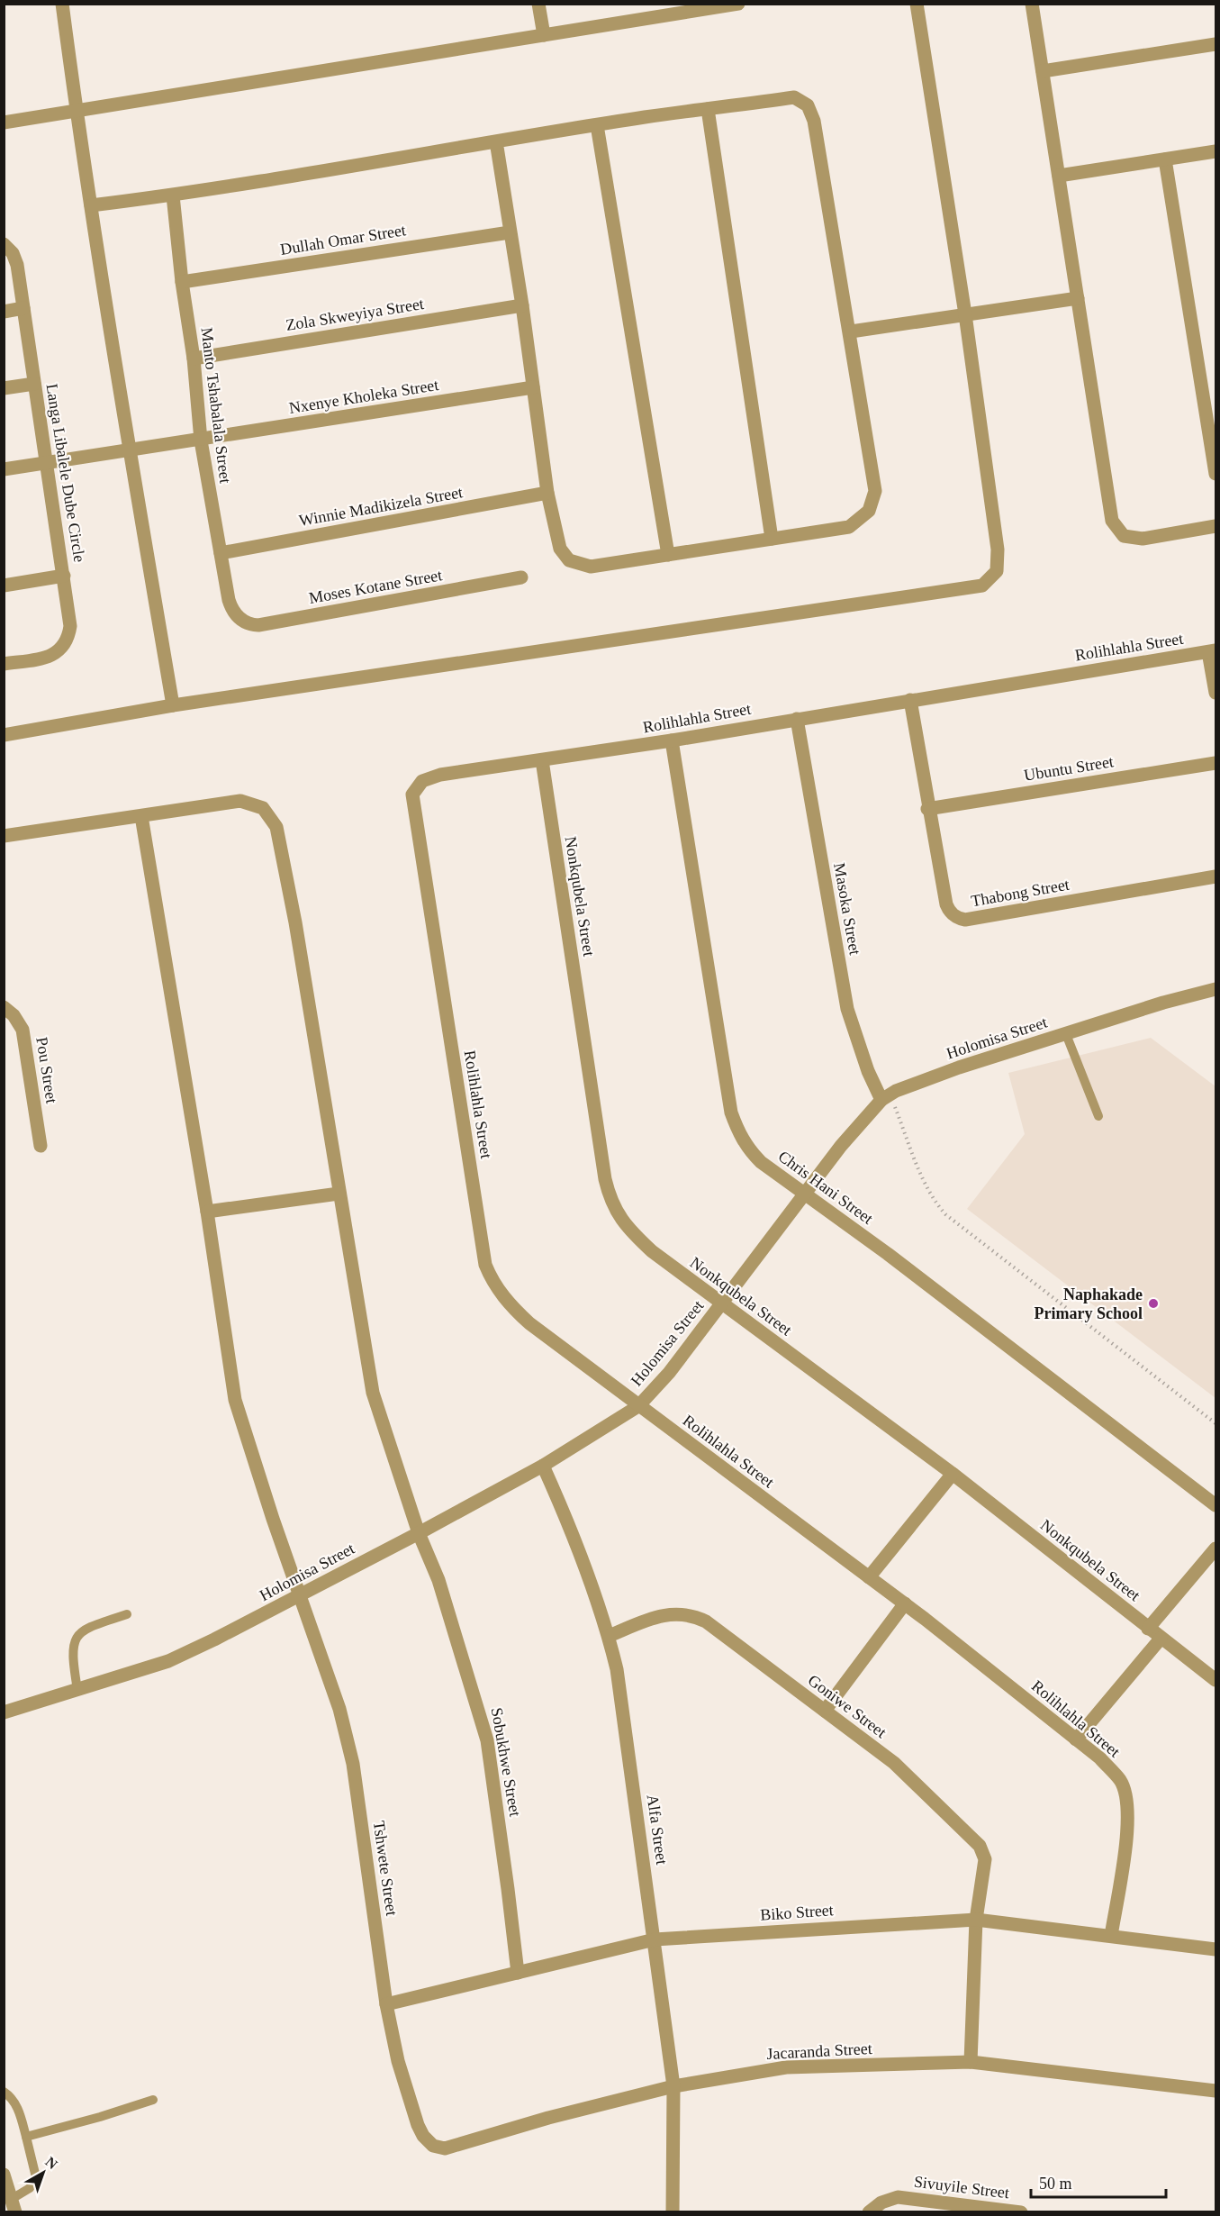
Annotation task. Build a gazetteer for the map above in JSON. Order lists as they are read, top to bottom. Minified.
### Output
{"streets":{"street":["Dullah Omar Street","Zola Skweyiya Street","Nxenye Kholeka Street","Manto Tshabalala Street","Langa Libalele Dube Circle","Winnie Madikizela Street","Moses Kotane Street","Rolihlahla Street","Ubuntu Street","Thabong Street","Nonkqubela Street","Masoka Street","Holomisa Street","Pou Street","Chris Hani Street","Goniwe Street","Sobukhwe Street","Alfa Street","Tshwete Street","Biko Street","Jacaranda Street","Sivuyile Street"]},"crossings":[["Dullah Omar Street","Manto Tshabalala Street"],["Zola Skweyiya Street","Manto Tshabalala Street"],["Nxenye Kholeka Street","Manto Tshabalala Street"],["Nxenye Kholeka Street","Langa Libalele Dube Circle"],["Manto Tshabalala Street","Winnie Madikizela Street"],["Manto Tshabalala Street","Moses Kotane Street"],["Rolihlahla Street","Thabong Street"],["Rolihlahla Street","Nonkqubela Street"],["Rolihlahla Street","Masoka Street"],["Rolihlahla Street","Holomisa Street"],["Rolihlahla Street","Chris Hani Street"],["Rolihlahla Street","Biko Street"],["Ubuntu Street","Thabong Street"],["Nonkqubela Street","Holomisa Street"],["Masoka Street","Holomisa Street"],["Holomisa Street","Chris Hani Street"],["Holomisa Street","Sobukhwe Street"],["Holomisa Street","Alfa Street"],["Holomisa Street","Tshwete Street"],["Goniwe Street","Alfa Street"],["Goniwe Street","Biko Street"],["Goniwe Street","Jacaranda Street"],["Sobukhwe Street","Tshwete Street"],["Sobukhwe Street","Biko Street"],["Alfa Street","Biko Street"],["Alfa Street","Jacaranda Street"],["Tshwete Street","Biko Street"],["Tshwete Street","Jacaranda Street"]],"places":["Naphakade Primary School"],"scale_bar":"50 m","north":"top right"}
